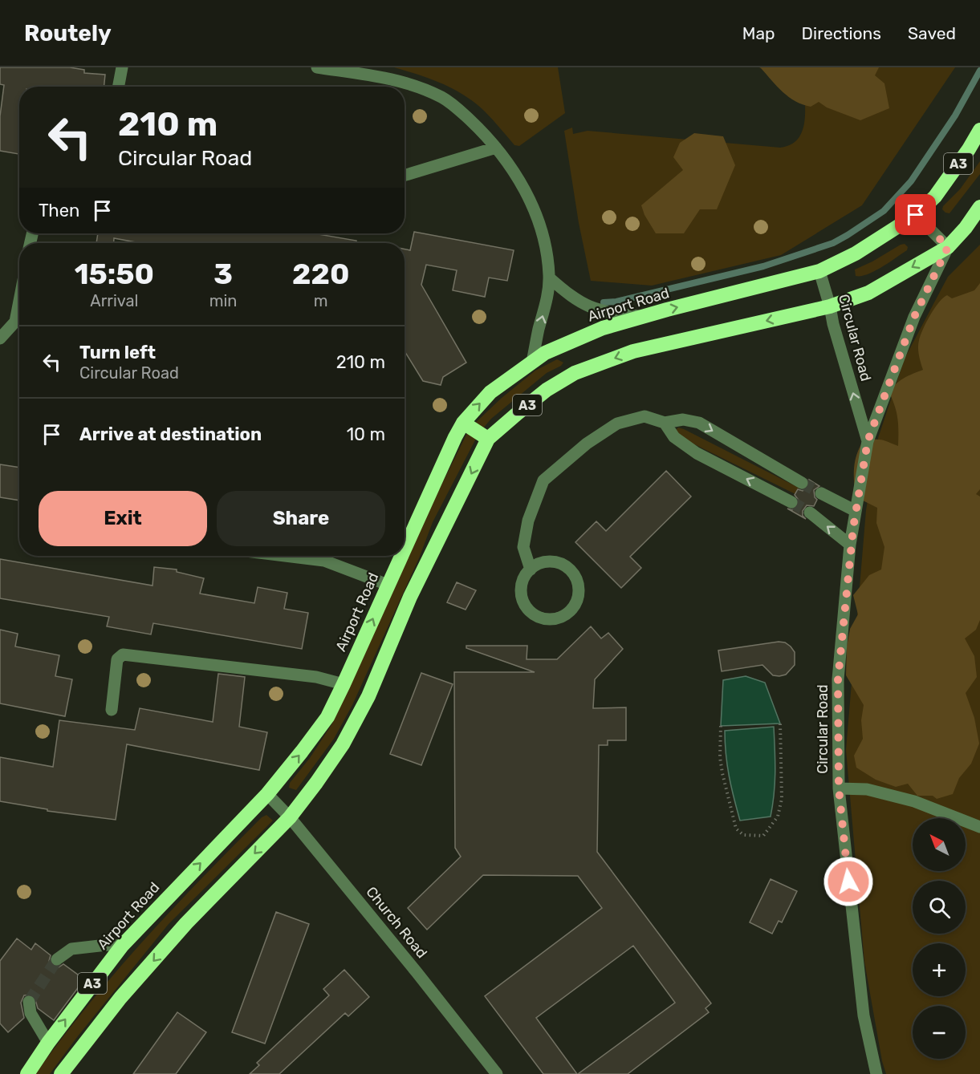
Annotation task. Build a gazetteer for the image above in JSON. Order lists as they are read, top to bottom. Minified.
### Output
{"streets":{"highway":["A3","Airport Road"],"street":["Circular Road","Church Road"]},"crossings":[["A3","Circular Road"],["A3","Church Road"],["Airport Road","Circular Road"],["Airport Road","Church Road"]],"north":"top left","page":{"header":"Routely","nav":["Map","Directions","Saved"],"turn":["210 m","Circular Road"],"then":"Then","eta":["15:50","Arrival","3","min","220","m"],"list":[{"name":"Turn left","note":"Circular Road","value":"210 m"},{"name":"Arrive at destination","value":"10 m"}],"buttons":["Exit","Share"],"map_buttons":["+","−"]}}
